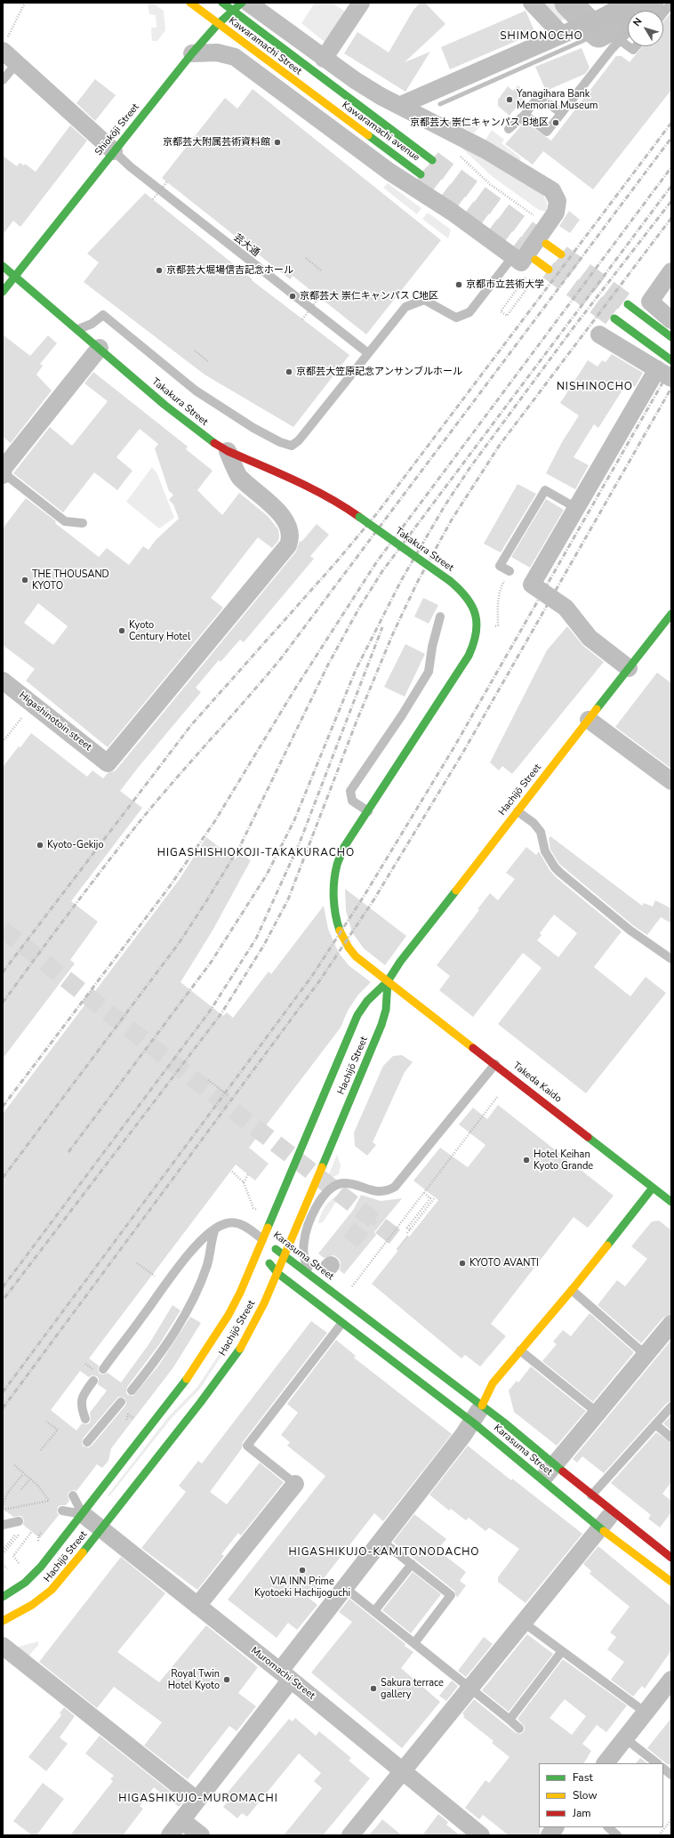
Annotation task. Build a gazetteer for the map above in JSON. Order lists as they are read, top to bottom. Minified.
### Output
{"streets":{"main road":["Kawaramachi Street","Shiokōji Street","Kawaramachi avenue","Takakura Street","Hachijō Street","Takeda Kaido","Karasuma Street"],"street":["Higashinotoin street","Muromachi Street"],"lane":["芸大通"]},"crossings":[["Kawaramachi Street","Shiokōji Street"],["Kawaramachi Street","Kawaramachi avenue"],["Shiokōji Street","Kawaramachi avenue"],["Shiokōji Street","芸大通"],["Shiokōji Street","Takakura Street"],["Takakura Street","Higashinotoin street"],["Takakura Street","Hachijō Street"],["Takakura Street","Takeda Kaido"],["Hachijō Street","Takeda Kaido"],["Hachijō Street","Karasuma Street"],["Hachijō Street","Muromachi Street"]],"districts":["SHIMONOCHO","NISHINOCHO","HIGASHISHIOKOJI-TAKAKURACHO","HIGASHIKUJO-KAMITONODACHO","HIGASHIKUJO-MUROMACHI"],"places":["Yanagihara Bank Memorial Museum","京都芸大 崇仁キャンパス B地区","京都芸大附属芸術資料館","京都芸大堀場信吉記念ホール","京都市立芸術大学","京都芸大 崇仁キャンパス C地区","京都芸大笠原記念アンサンブルホール","THE THOUSAND KYOTO","Kyoto Century Hotel","Kyoto-Gekijo","Hotel Keihan Kyoto Grande","KYOTO AVANTI","VIA INN Prime Kyotoeki Hachijoguchi","Royal Twin Hotel Kyoto","Sakura terrace gallery"],"legend":["Fast","Slow","Jam"],"north":"top left"}
